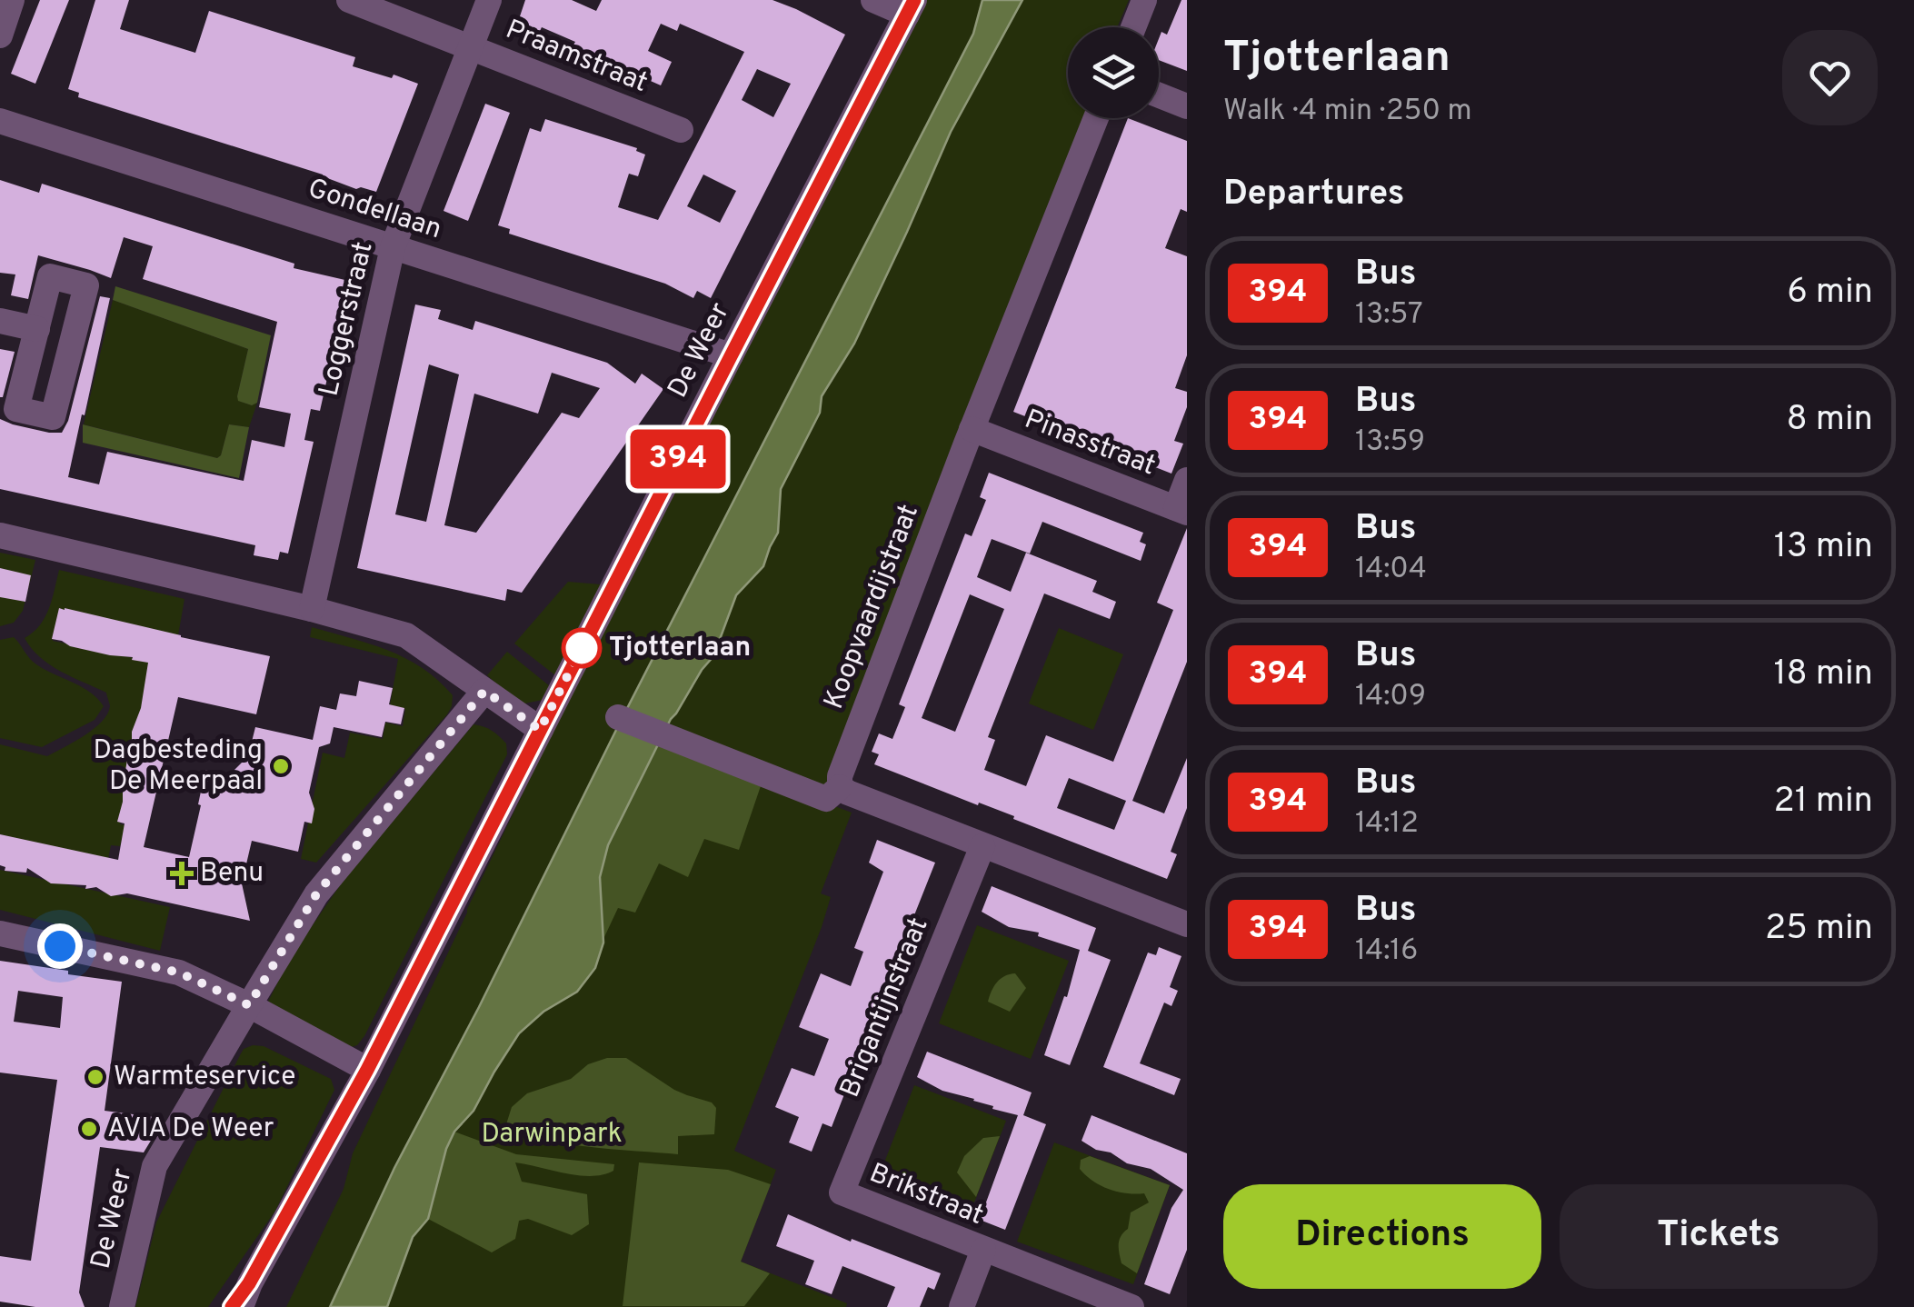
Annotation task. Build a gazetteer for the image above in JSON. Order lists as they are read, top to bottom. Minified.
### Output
{"streets":{"street":["Praamstraat","Gondellaan","Loggerstraat","De Weer","Pinasstraat","Koopvaardijstraat","Brigantijnstraat","Brikstraat"]},"crossings":[["Praamstraat","Loggerstraat"],["Gondellaan","Loggerstraat"],["Gondellaan","De Weer"],["Pinasstraat","Koopvaardijstraat"],["Brigantijnstraat","Brikstraat"]],"parks":["Darwinpark"],"places":{"other":["Tjotterlaan","Dagbesteding De Meerpaal","Warmteservice","AVIA De Weer"],"health":["Benu"]},"lines":["bus line 394"],"page":{"on_map":"394","heading":[["Tjotterlaan","Walk · 4 min · 250 m"],"Departures"],"list":[{"mark":"394","name":"Bus","note":"13:57","value":"6 min"},{"mark":"394","name":"Bus","note":"13:59","value":"8 min"},{"mark":"394","name":"Bus","note":"14:04","value":"13 min"},{"mark":"394","name":"Bus","note":"14:09","value":"18 min"},{"mark":"394","name":"Bus","note":"14:12","value":"21 min"},{"mark":"394","name":"Bus","note":"14:16","value":"25 min"}],"buttons":["Directions","Tickets"]}}
